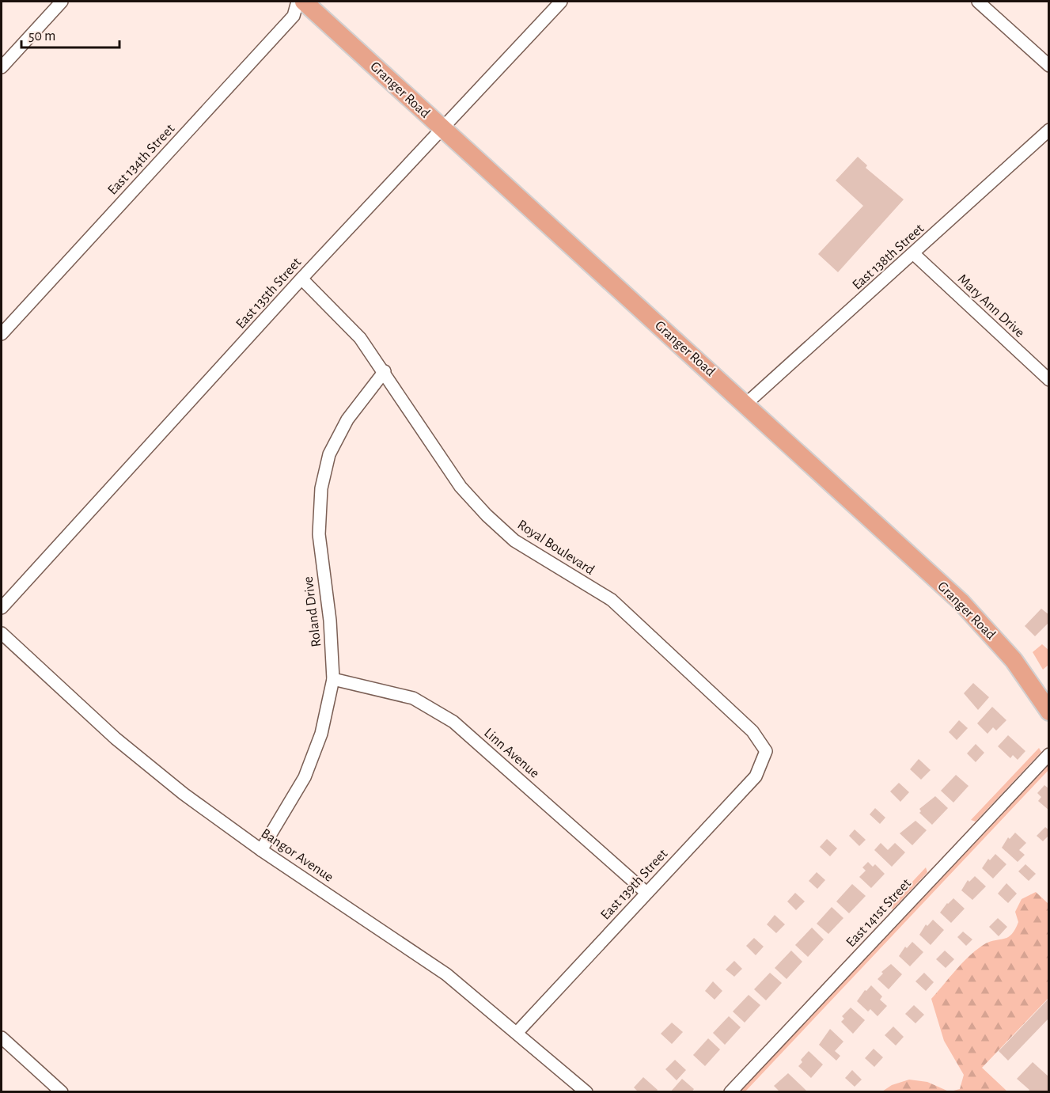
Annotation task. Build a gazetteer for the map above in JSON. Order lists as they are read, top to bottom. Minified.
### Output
{"streets":{"main road":["Granger Road"],"street":["East 134th Street","East 138th Street","East 135th Street","Mary Ann Drive","Royal Boulevard","Roland Drive","Linn Avenue","Bangor Avenue","East 139th Street","East 141st Street"]},"crossings":[["Granger Road","East 138th Street"],["Granger Road","East 135th Street"],["East 138th Street","Mary Ann Drive"],["East 135th Street","Royal Boulevard"],["Royal Boulevard","Roland Drive"],["Royal Boulevard","East 139th Street"],["Roland Drive","Linn Avenue"],["Roland Drive","Bangor Avenue"],["Linn Avenue","East 139th Street"],["Bangor Avenue","East 139th Street"]],"scale_bar":"50 m"}
